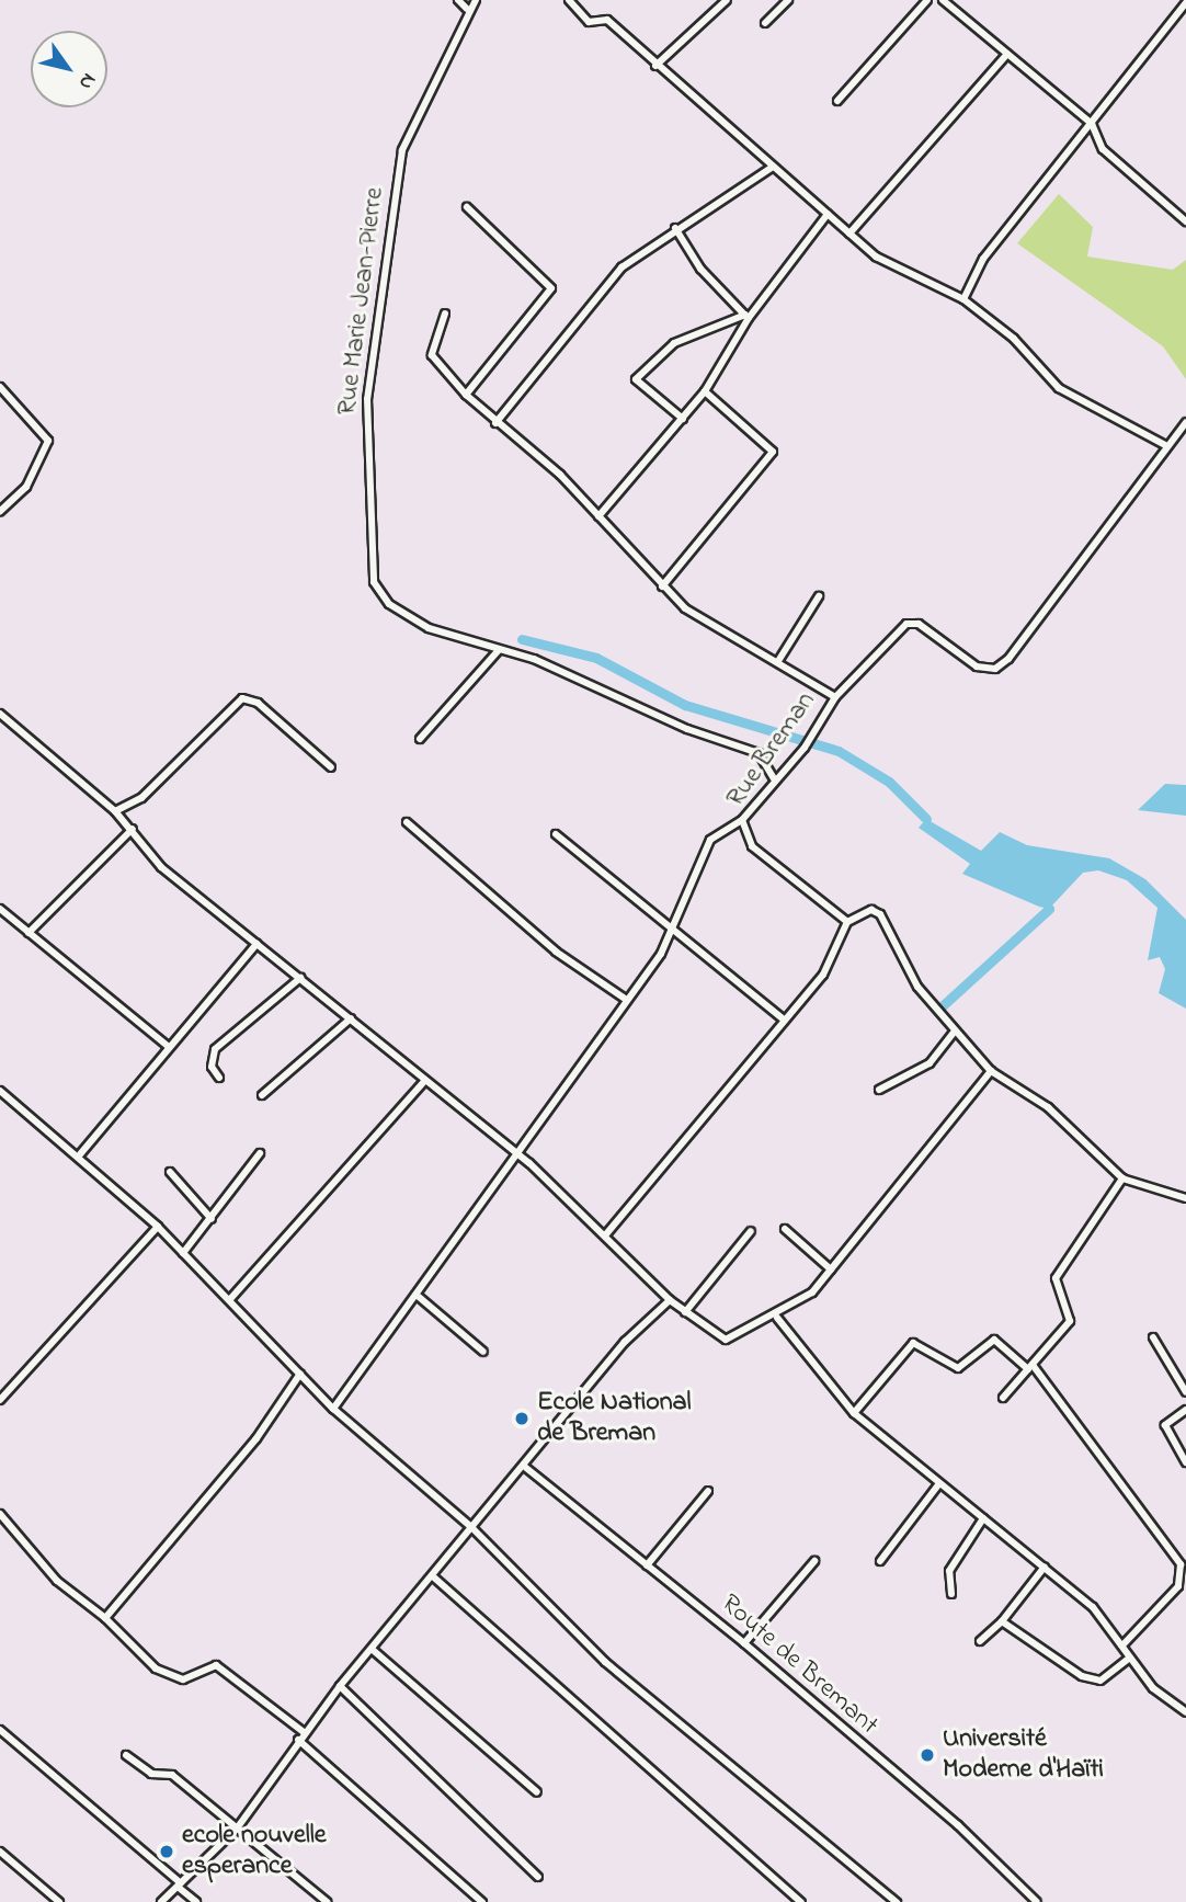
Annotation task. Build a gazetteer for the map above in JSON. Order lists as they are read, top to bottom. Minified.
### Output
{"streets":{"street":["Rue Marie Jean-Pierre","Rue Breman","Route de Bremant"]},"crossings":[["Rue Marie Jean-Pierre","Rue Breman"]],"places":["Ecole National de Breman","Université Moderne d'Haïti","ecole nouvelle esperance"],"north":"bottom right"}
